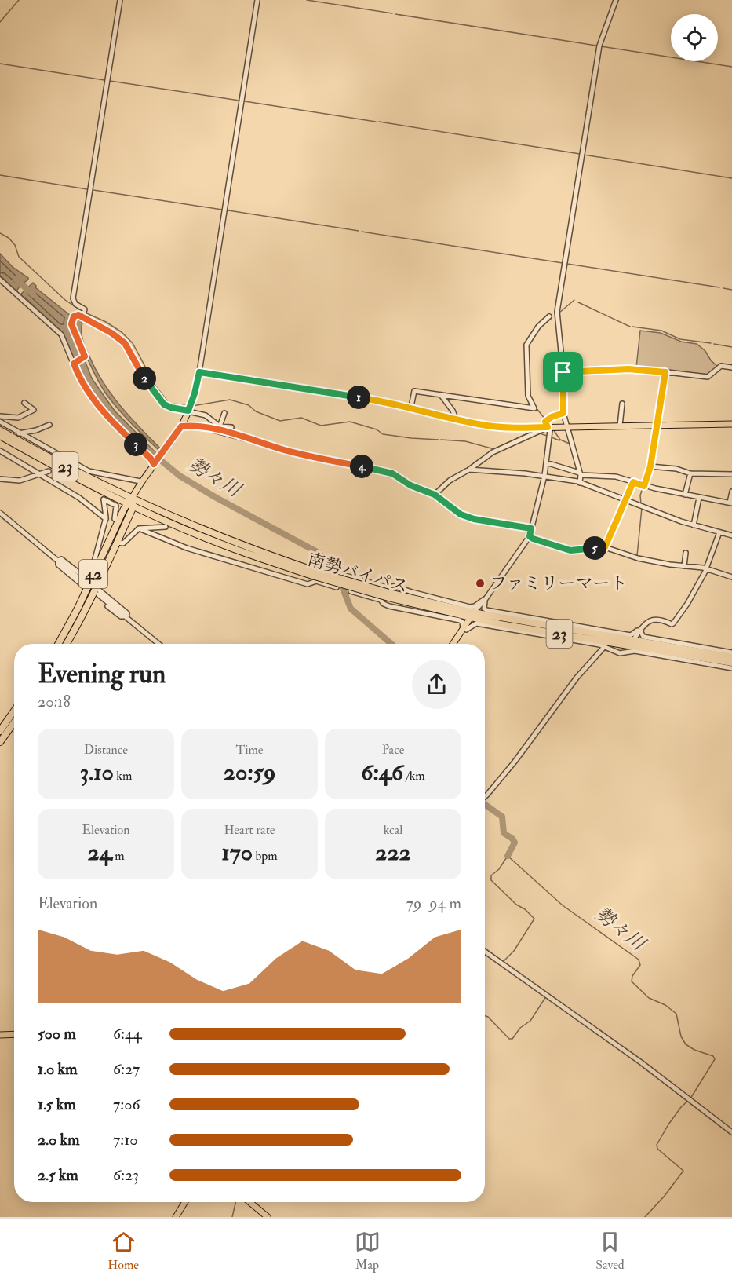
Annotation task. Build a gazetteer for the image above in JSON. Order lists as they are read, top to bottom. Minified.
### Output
{"streets":{"highway":["23","南勢バイパス","42"]},"crossings":[["南勢バイパス","42"]],"water":["勢々川"],"places":["ファミリーマート"],"page":{"pins":["2","1","3","4","5"],"heading":["Evening run","20:18"],"stats":[["Distance","3.10 km"],["Time","20:59"],["Pace","6:46 /km"],["Elevation","24 m"],["Heart rate","170 bpm"],["kcal","222"]],"chart":["Elevation","79–94 m"],"list":[{"name":"500 m","note":"6:44"},{"name":"1.0 km","note":"6:27"},{"name":"1.5 km","note":"7:06"},{"name":"2.0 km","note":"7:10"},{"name":"2.5 km","note":"6:23"}],"tabs":["Home","Map","Saved"]}}
